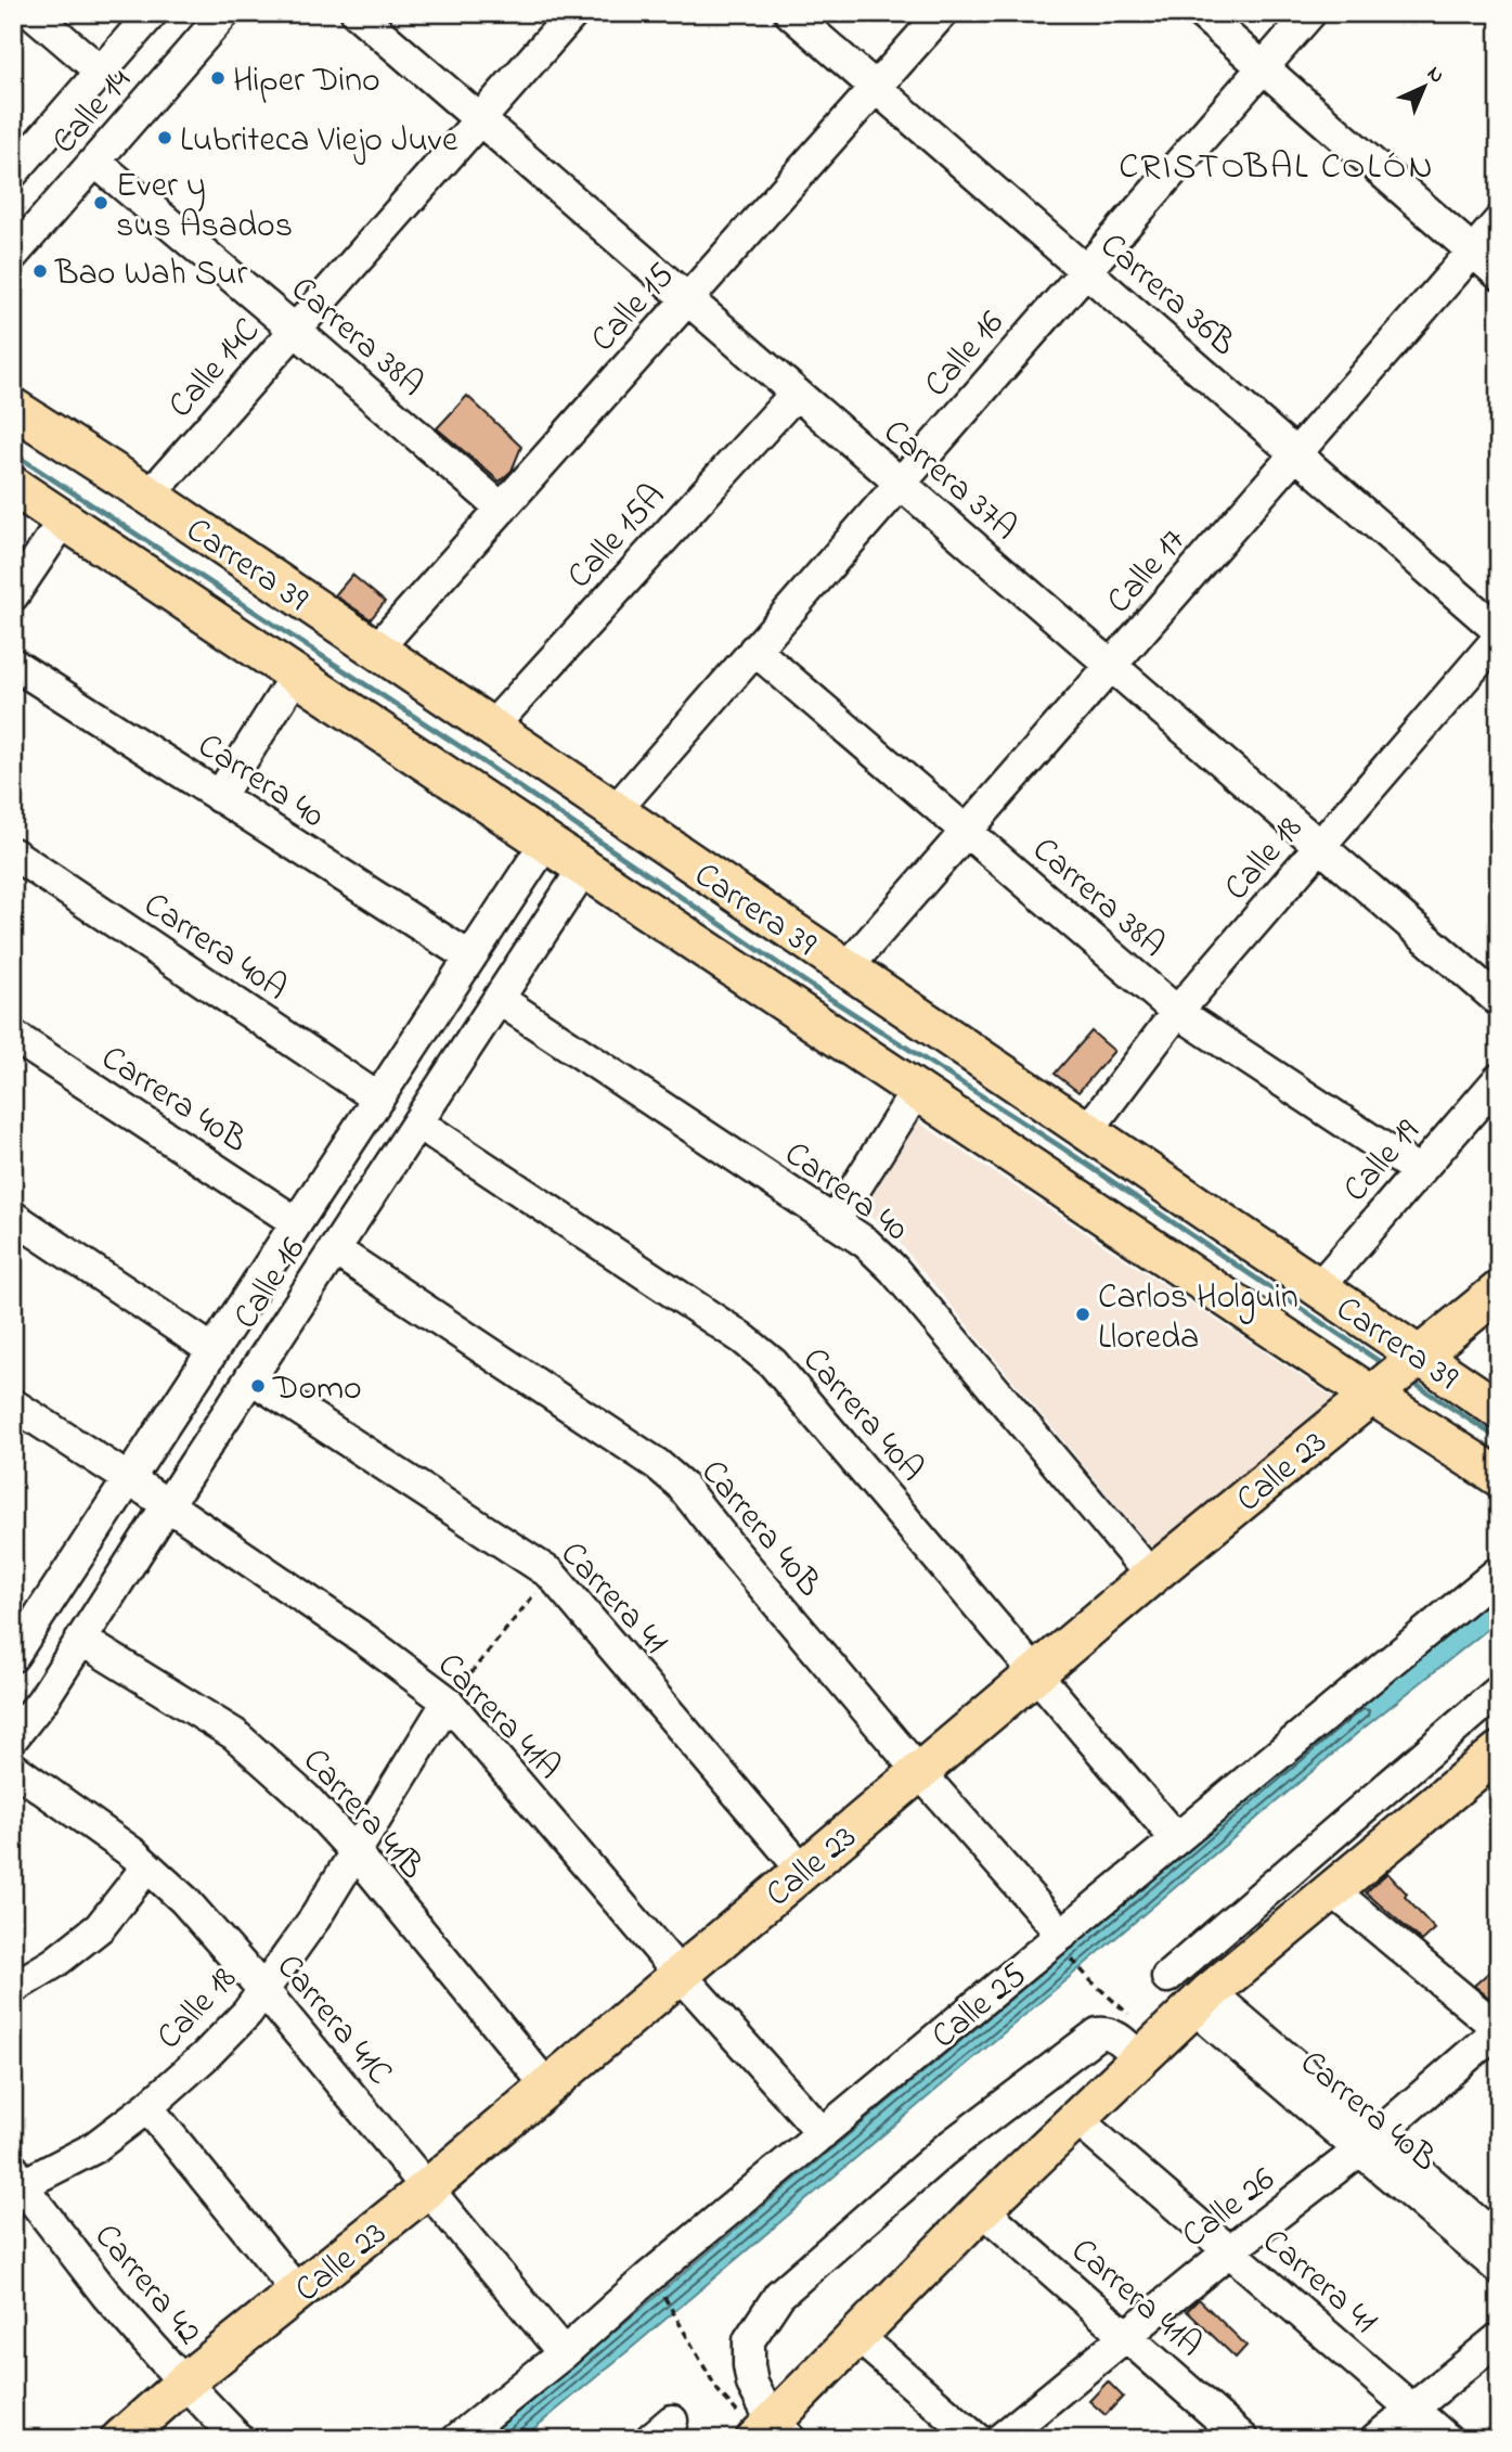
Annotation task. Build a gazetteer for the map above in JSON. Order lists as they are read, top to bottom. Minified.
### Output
{"streets":{"main road":["Carrera 39","Calle 23"],"street":["Calle 14","Carrera 36B","Calle 15","Carrera 38A","Calle 16","Calle 14C","Carrera 37A","Calle 15A","Calle 17","Carrera 40","Calle 18","Carrera 40A","Carrera 40B","Calle 19","Carrera 41","Carrera 41A","Carrera 41B","Calle 25","Carrera 41C","Calle 26","Carrera 42"]},"crossings":[["Calle 14","Carrera 38A"],["Carrera 36B","Calle 15"],["Carrera 36B","Calle 16"],["Carrera 36B","Calle 17"],["Calle 15","Carrera 38A"],["Calle 15","Carrera 37A"],["Calle 15","Carrera 39"],["Carrera 38A","Calle 16"],["Carrera 38A","Calle 14C"],["Carrera 38A","Calle 17"],["Carrera 38A","Calle 18"],["Carrera 38A","Calle 19"],["Calle 16","Carrera 37A"],["Calle 16","Carrera 39"],["Calle 16","Carrera 40"],["Calle 16","Carrera 40A"],["Calle 16","Carrera 40B"],["Calle 16","Carrera 41"],["Calle 16","Carrera 41A"],["Calle 16","Carrera 41B"],["Calle 14C","Carrera 37A"],["Calle 14C","Carrera 39"],["Carrera 37A","Calle 15A"],["Carrera 37A","Calle 17"],["Carrera 37A","Calle 18"],["Calle 15A","Carrera 39"],["Carrera 39","Calle 17"],["Carrera 39","Calle 18"],["Carrera 39","Calle 19"],["Carrera 39","Calle 23"],["Carrera 40","Calle 23"],["Calle 18","Carrera 41A"],["Calle 18","Carrera 41B"],["Calle 18","Carrera 41C"],["Calle 18","Carrera 42"],["Carrera 40A","Calle 23"],["Carrera 40A","Calle 25"],["Carrera 40B","Calle 23"],["Carrera 40B","Calle 25"],["Carrera 40B","Calle 26"],["Calle 23","Carrera 41"],["Calle 23","Carrera 41A"],["Calle 23","Carrera 41B"],["Calle 23","Carrera 41C"],["Calle 23","Carrera 42"],["Carrera 41","Calle 26"],["Carrera 41A","Calle 25"],["Carrera 41A","Calle 26"],["Calle 25","Carrera 41C"]],"districts":["CRISTOBAL COLÓN"],"places":["Hiper Dino","Lubriteca Viejo Juve","Ever y sus Asados","Bao Wah Sur","Carlos Holguin Lloreda","Domo"],"north":"top right"}
